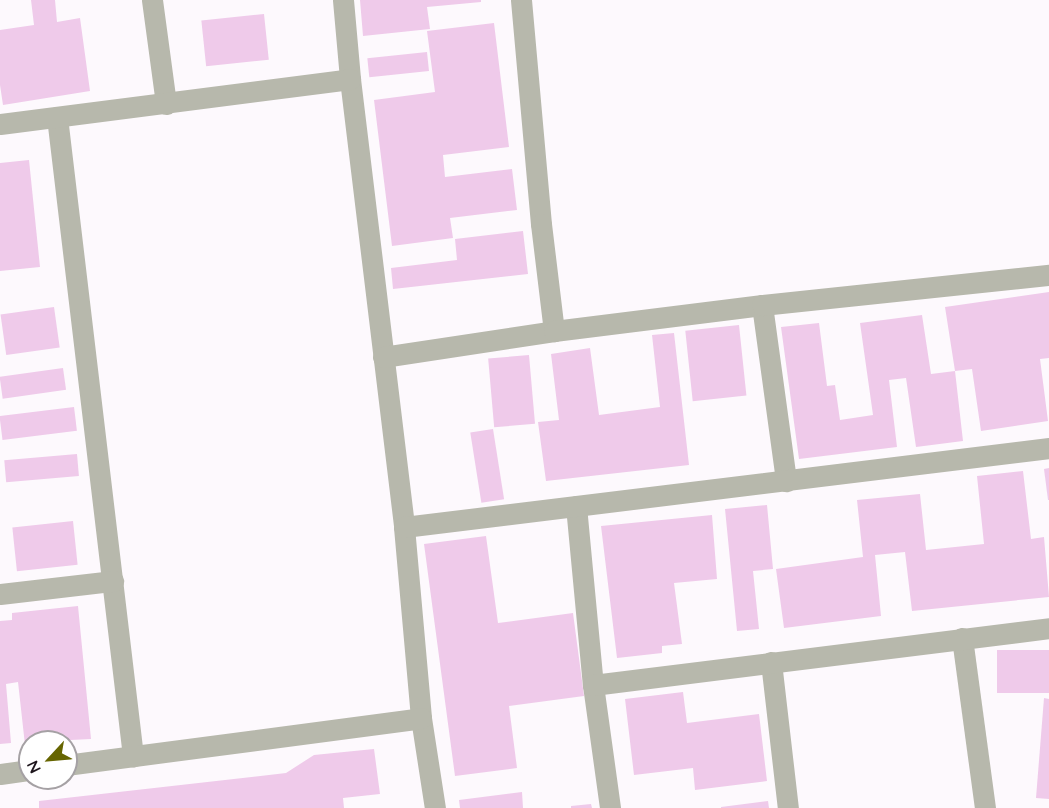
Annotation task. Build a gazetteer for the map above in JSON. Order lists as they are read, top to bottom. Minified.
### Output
{"north":"bottom left"}
